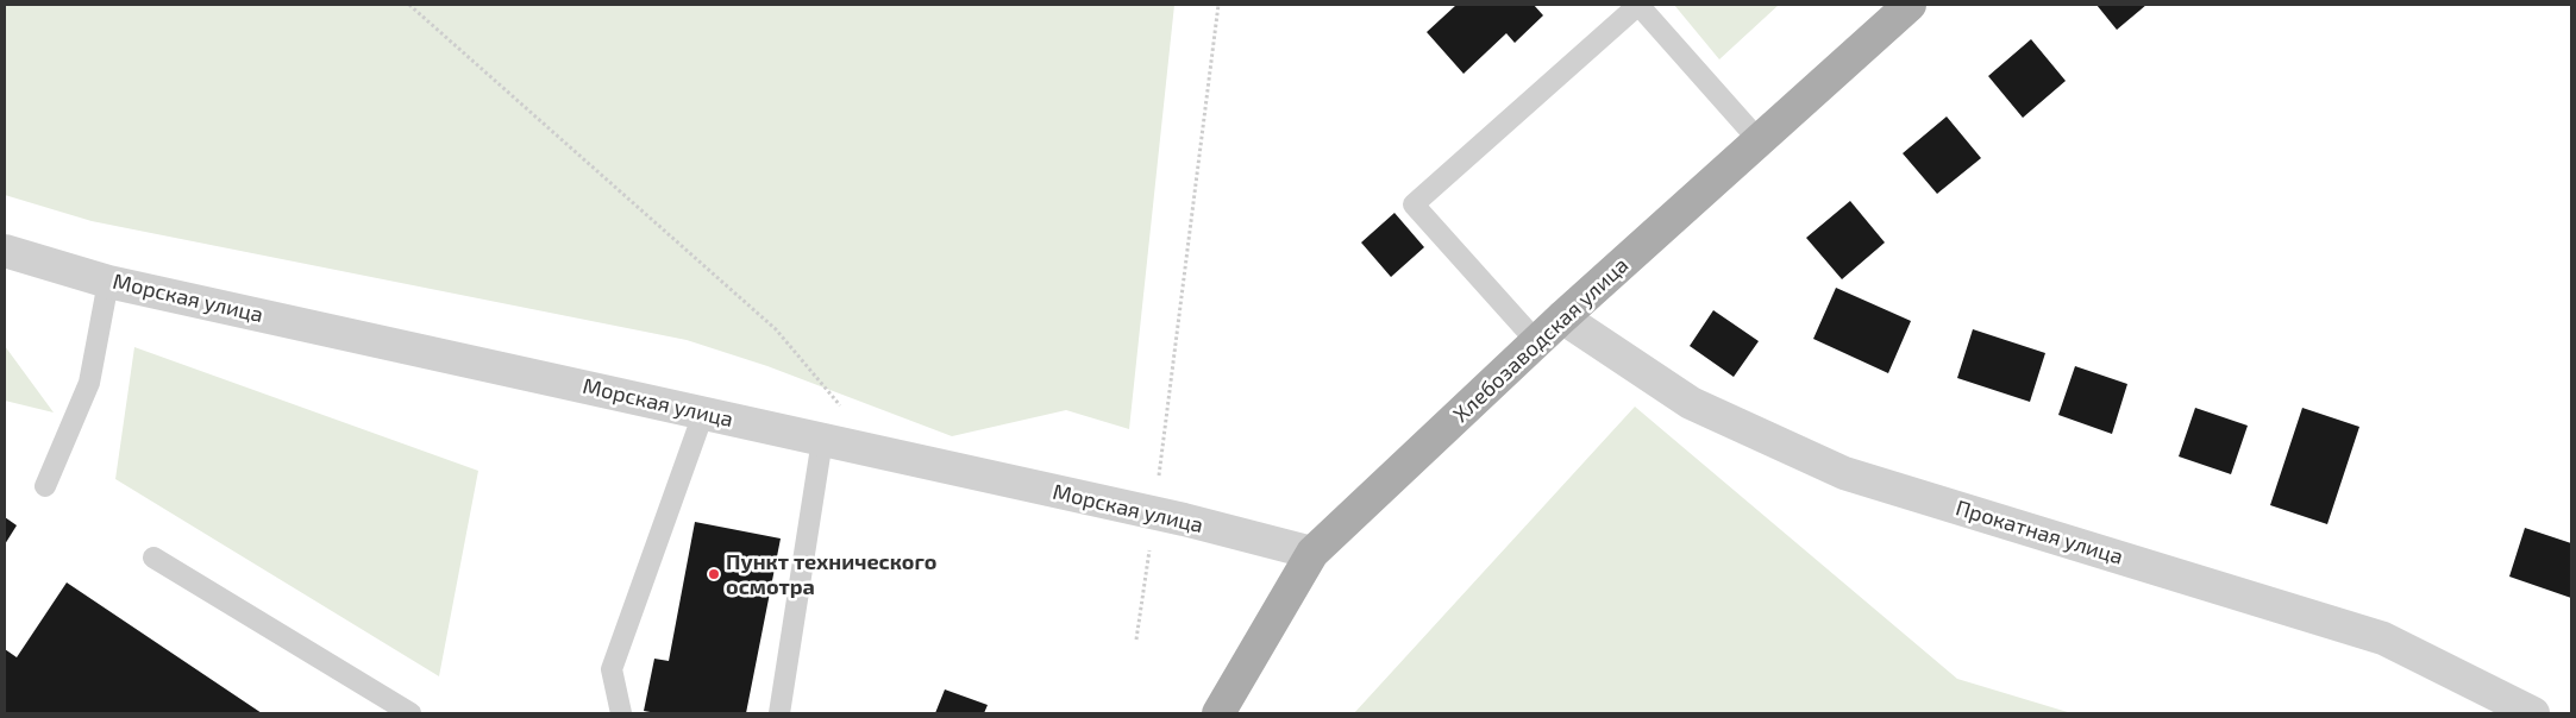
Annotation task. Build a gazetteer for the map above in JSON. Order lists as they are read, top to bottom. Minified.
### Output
{"streets":{"main road":["Хлебозаводская улица"],"street":["Морская улица","Прокатная улица"]},"crossings":[["Морская улица","Хлебозаводская улица"],["Хлебозаводская улица","Прокатная улица"]],"places":["Пункт технического осмотра"]}
